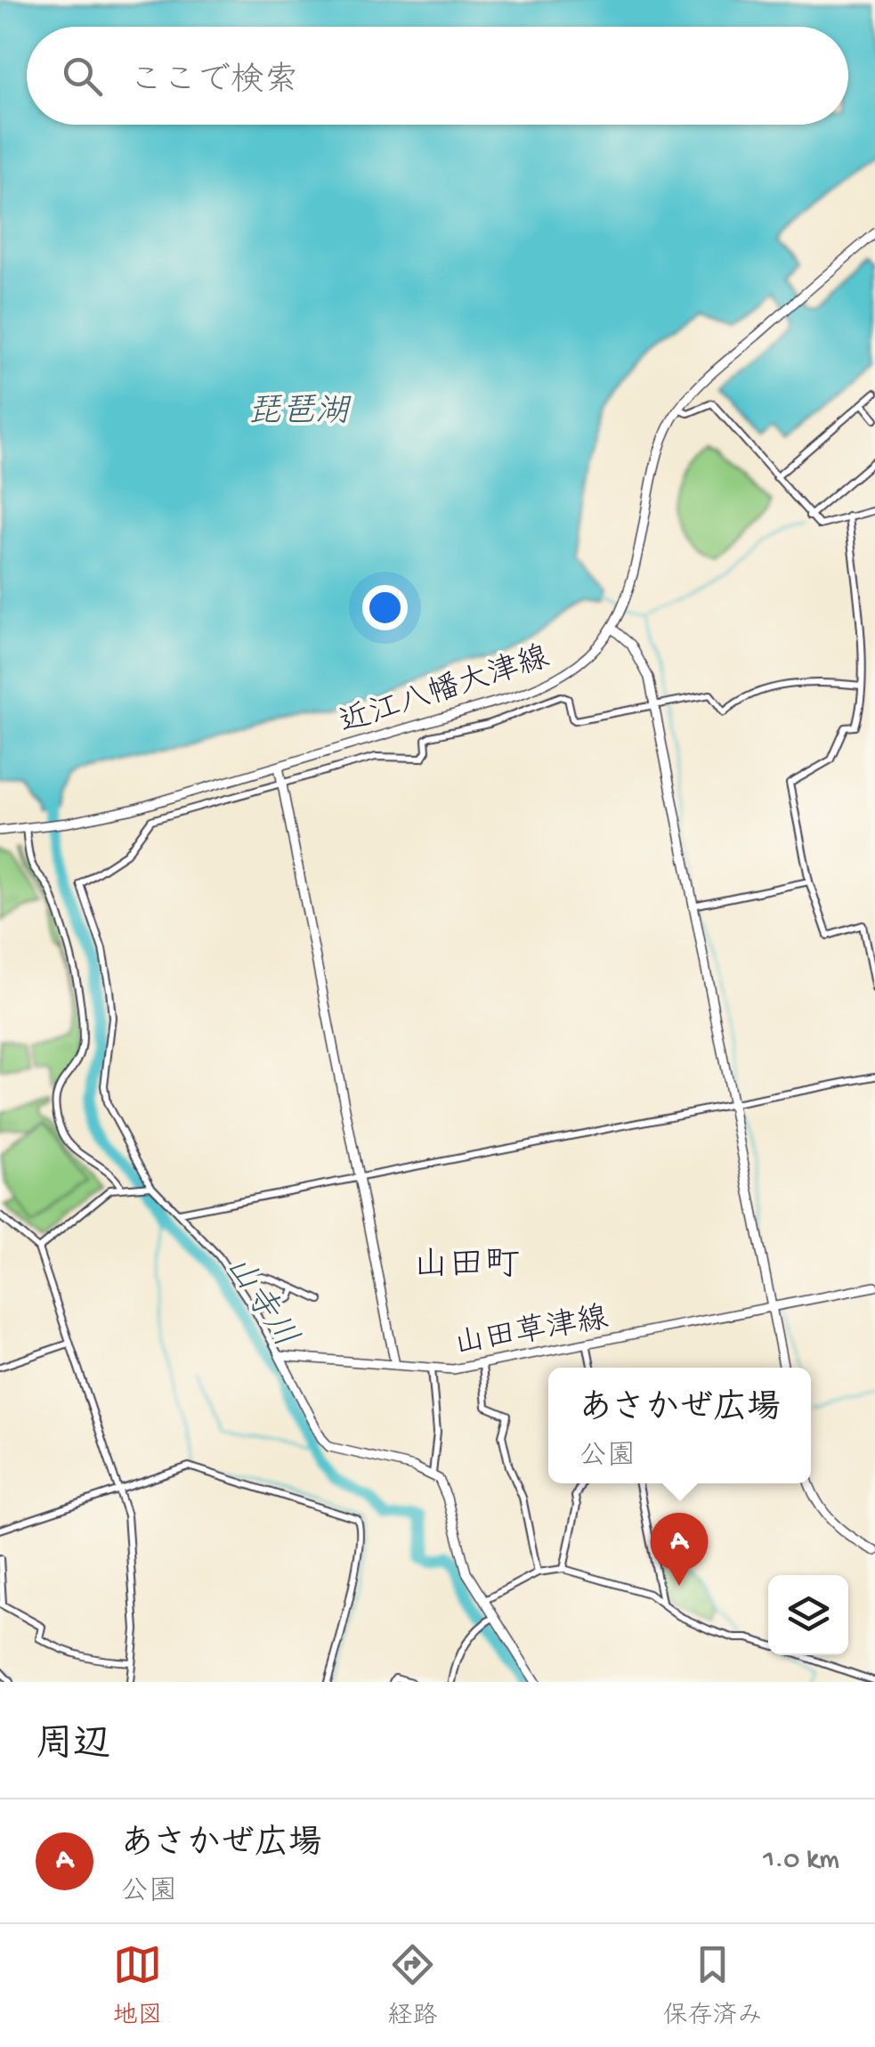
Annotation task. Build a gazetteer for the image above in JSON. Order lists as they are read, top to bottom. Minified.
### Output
{"streets":{"main road":["近江八幡大津線","山田草津線"]},"districts":["山田町"],"water":["琵琶湖","山寺川"],"page":{"search":"ここで検索","popup":["あさかぜ広場","公園"],"pins":"A","heading":"周辺","list":[{"mark":"A","name":"あさかぜ広場","note":"公園","value":"1.0 km"}],"nav":["地図","経路","保存済み"]}}
